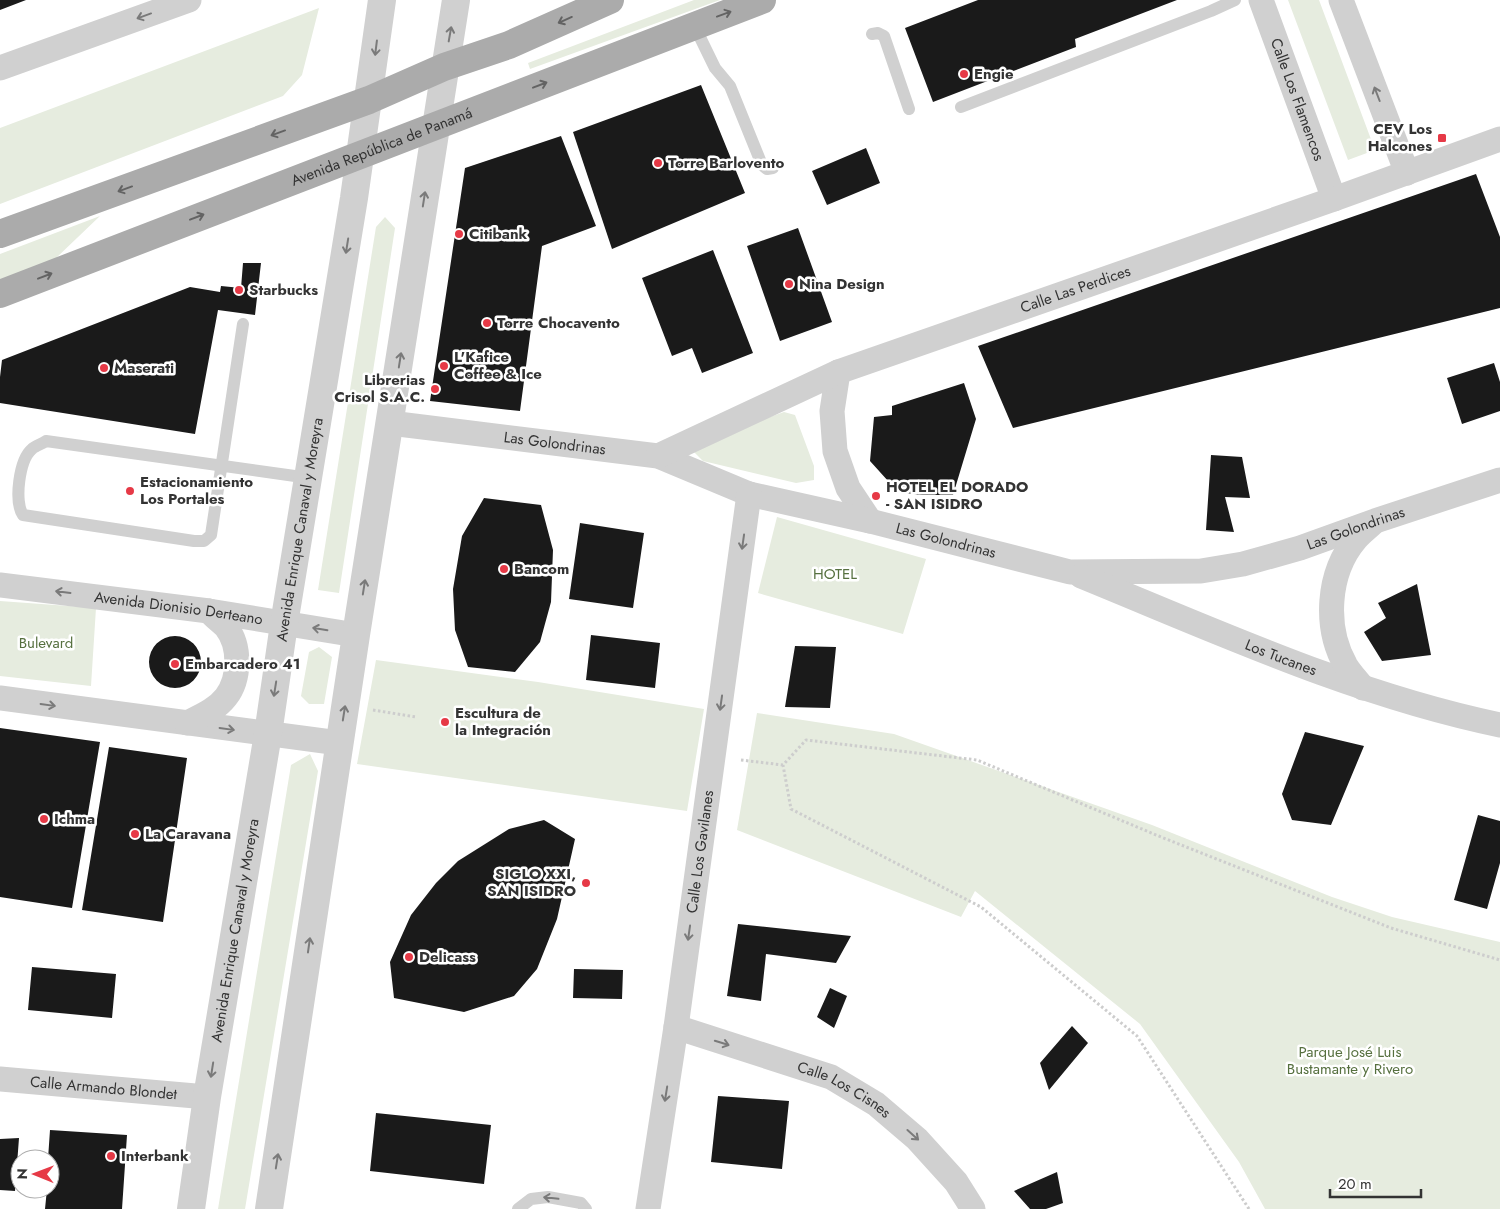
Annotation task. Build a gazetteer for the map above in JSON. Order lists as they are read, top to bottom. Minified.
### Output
{"streets":{"main road":["Avenida República de Panamá"],"street":["Calle Los Flamencos","Calle Las Perdices","Las Golondrinas","Avenida Enrique Canaval y Moreyra","Avenida Dionisio Derteano","Los Tucanes","Calle Los Gavilanes","Calle Armando Blondet","Calle Los Cisnes"]},"crossings":[["Calle Los Flamencos","Calle Las Perdices"],["Avenida República de Panamá","Avenida Enrique Canaval y Moreyra"],["Calle Las Perdices","Las Golondrinas"],["Las Golondrinas","Los Tucanes"],["Las Golondrinas","Calle Los Gavilanes"],["Avenida Enrique Canaval y Moreyra","Avenida Dionisio Derteano"],["Avenida Enrique Canaval y Moreyra","Calle Armando Blondet"],["Calle Los Gavilanes","Calle Los Cisnes"]],"one_way":["Calle Los Gavilanes","Calle Los Cisnes"],"parks":["HOTEL","Bulevard","Parque José Luis Bustamante y Rivero"],"places":{"other":["Engie","Torre Barlovento","Citibank","Nina Design","Starbucks","Torre Chocavento","L'Kafice Coffee & Ice","Maserati","Librerias Crisol S.A.C.","Estacionamiento Los Portales","HOTEL EL DORADO - SAN ISIDRO","Bancom","Embarcadero 41","Escultura de la Integración","Ichma","La Caravana","SIGLO XXI, SAN ISIDRO","Delicass","Interbank"],"transit":["CEV Los Halcones"]},"scale_bar":"20 m","north":"left"}
